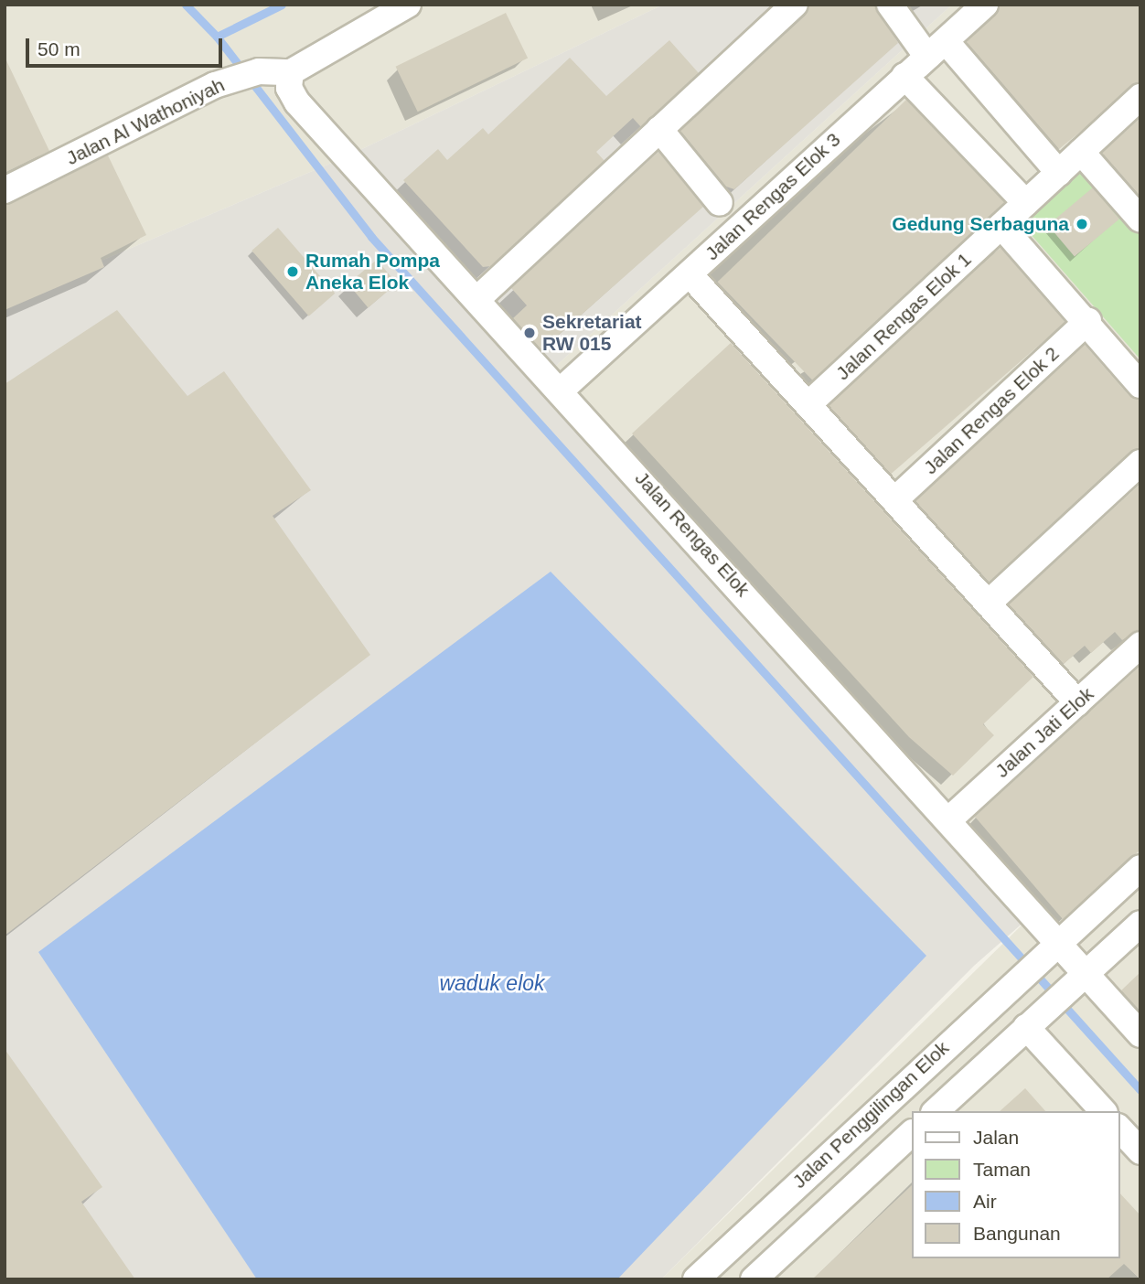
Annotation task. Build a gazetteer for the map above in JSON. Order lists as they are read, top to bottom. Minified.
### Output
{"streets":{"street":["Jalan Al Wathoniyah","Jalan Rengas Elok 3","Jalan Rengas Elok 1","Jalan Rengas Elok 2","Jalan Rengas Elok","Jalan Jati Elok","Jalan Penggilingan Elok"]},"crossings":[["Jalan Al Wathoniyah","Jalan Rengas Elok"],["Jalan Rengas Elok 3","Jalan Rengas Elok"],["Jalan Rengas Elok","Jalan Jati Elok"],["Jalan Rengas Elok","Jalan Penggilingan Elok"]],"water":["waduk elok"],"places":["Gedung Serbaguna","Rumah Pompa Aneka Elok","Sekretariat RW 015"],"legend":["Jalan","Taman","Air","Bangunan"],"scale_bar":"50 m"}
